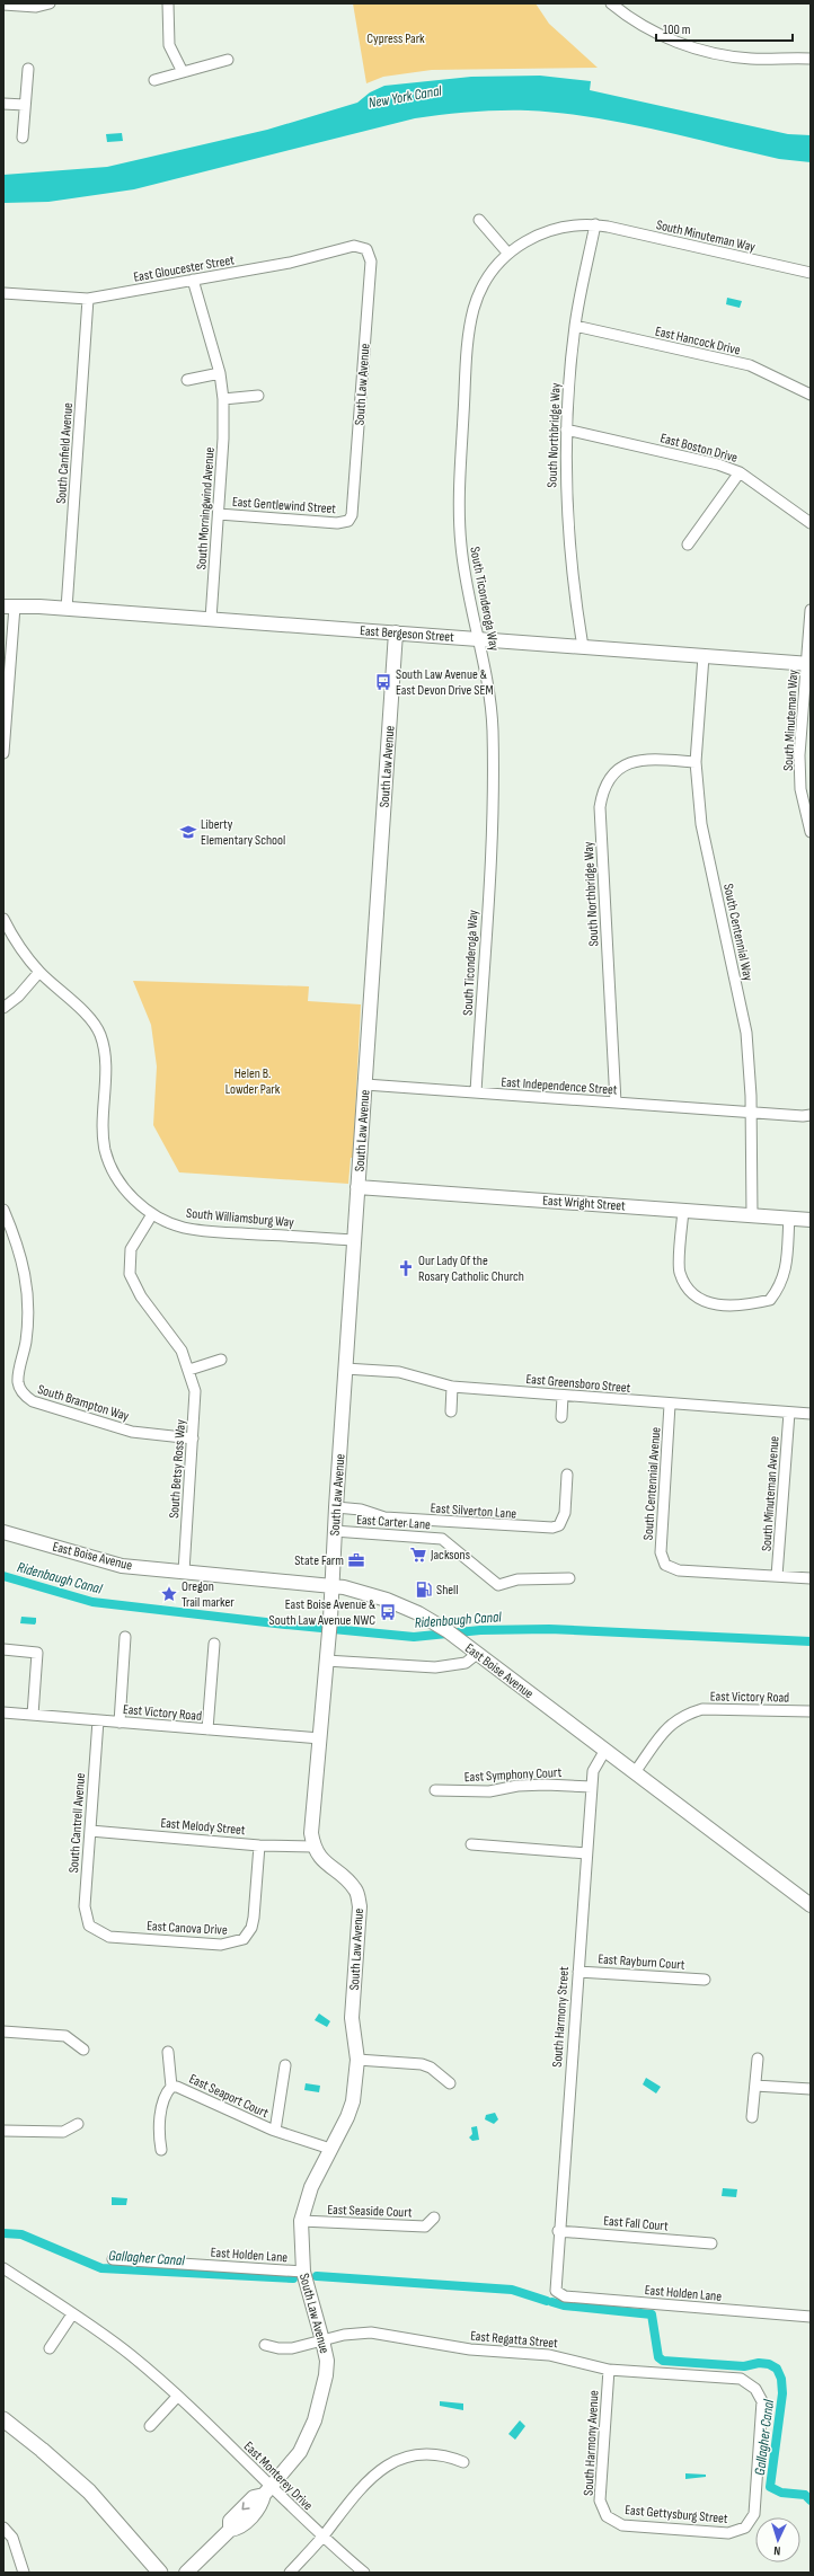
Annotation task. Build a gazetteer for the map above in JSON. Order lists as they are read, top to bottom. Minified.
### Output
{"streets":{"street":["South Minuteman Way","East Gloucester Street","East Hancock Drive","South Law Avenue","South Northbridge Way","East Boston Drive","South Canfield Avenue","East Gentlewind Street","South Morningwind Avenue","South Ticonderoga Way","East Bergeson Street","South Centennial Way","East Independence Street","East Wright Street","South Williamsburg Way","East Greensboro Street","South Brampton Way","South Betsy Ross Way","South Centennial Avenue","South Minuteman Avenue","East Silverton Lane","East Carter Lane","East Boise Avenue","East Victory Road","East Symphony Court","South Cantrell Avenue","East Melody Street","East Canova Drive","East Rayburn Court","South Harmony Street","East Seaport Court","East Seaside Court","East Fall Court","East Holden Lane","East Regatta Street","South Harmony Avenue","East Monterey Drive","East Gettysburg Street"]},"crossings":[["South Minuteman Way","South Northbridge Way"],["South Minuteman Way","South Ticonderoga Way"],["South Minuteman Way","East Bergeson Street"],["East Gloucester Street","South Law Avenue"],["East Gloucester Street","South Canfield Avenue"],["East Gloucester Street","South Morningwind Avenue"],["East Hancock Drive","South Northbridge Way"],["South Law Avenue","East Gentlewind Street"],["South Law Avenue","East Bergeson Street"],["South Law Avenue","East Independence Street"],["South Law Avenue","East Wright Street"],["South Law Avenue","South Williamsburg Way"],["South Law Avenue","East Greensboro Street"],["South Law Avenue","East Silverton Lane"],["South Law Avenue","East Carter Lane"],["South Law Avenue","East Boise Avenue"],["South Law Avenue","East Victory Road"],["South Law Avenue","East Melody Street"],["South Law Avenue","East Seaport Court"],["South Law Avenue","East Seaside Court"],["South Law Avenue","East Holden Lane"],["South Law Avenue","East Regatta Street"],["South Law Avenue","East Monterey Drive"],["South Northbridge Way","East Boston Drive"],["South Northbridge Way","South Ticonderoga Way"],["South Northbridge Way","East Bergeson Street"],["South Northbridge Way","South Centennial Way"],["South Northbridge Way","East Independence Street"],["South Canfield Avenue","East Bergeson Street"],["East Gentlewind Street","South Morningwind Avenue"],["South Morningwind Avenue","East Bergeson Street"],["South Ticonderoga Way","East Bergeson Street"],["South Ticonderoga Way","East Independence Street"],["East Bergeson Street","South Centennial Way"],["South Centennial Way","East Independence Street"],["South Centennial Way","East Wright Street"],["South Williamsburg Way","South Betsy Ross Way"],["East Greensboro Street","South Centennial Avenue"],["East Greensboro Street","South Minuteman Avenue"],["South Brampton Way","South Betsy Ross Way"],["South Betsy Ross Way","East Boise Avenue"],["South Centennial Avenue","South Minuteman Avenue"],["East Boise Avenue","East Victory Road"],["East Boise Avenue","South Harmony Street"],["East Victory Road","South Cantrell Avenue"],["East Symphony Court","South Harmony Street"],["South Cantrell Avenue","East Melody Street"],["South Cantrell Avenue","East Canova Drive"],["East Melody Street","East Canova Drive"],["East Rayburn Court","South Harmony Street"],["South Harmony Street","East Fall Court"],["South Harmony Street","East Holden Lane"],["East Regatta Street","South Harmony Avenue"],["East Regatta Street","East Gettysburg Street"],["South Harmony Avenue","East Gettysburg Street"]],"water":["New York Canal","Ridenbaugh Canal","Gallagher Canal"],"parks":["Cypress Park","Helen B. Lowder Park"],"places":{"bus stop":["South Law Avenue & East Devon Drive SEM","East Boise Avenue & South Law Avenue NWC"],"school or university":["Liberty Elementary School"],"church":["Our Lady Of the Rosary Catholic Church"],"supermarket":["Jacksons"],"office":["State Farm"],"fuel station":["Shell"],"place":["Oregon Trail marker"]},"scale_bar":"100 m","north":"bottom"}
